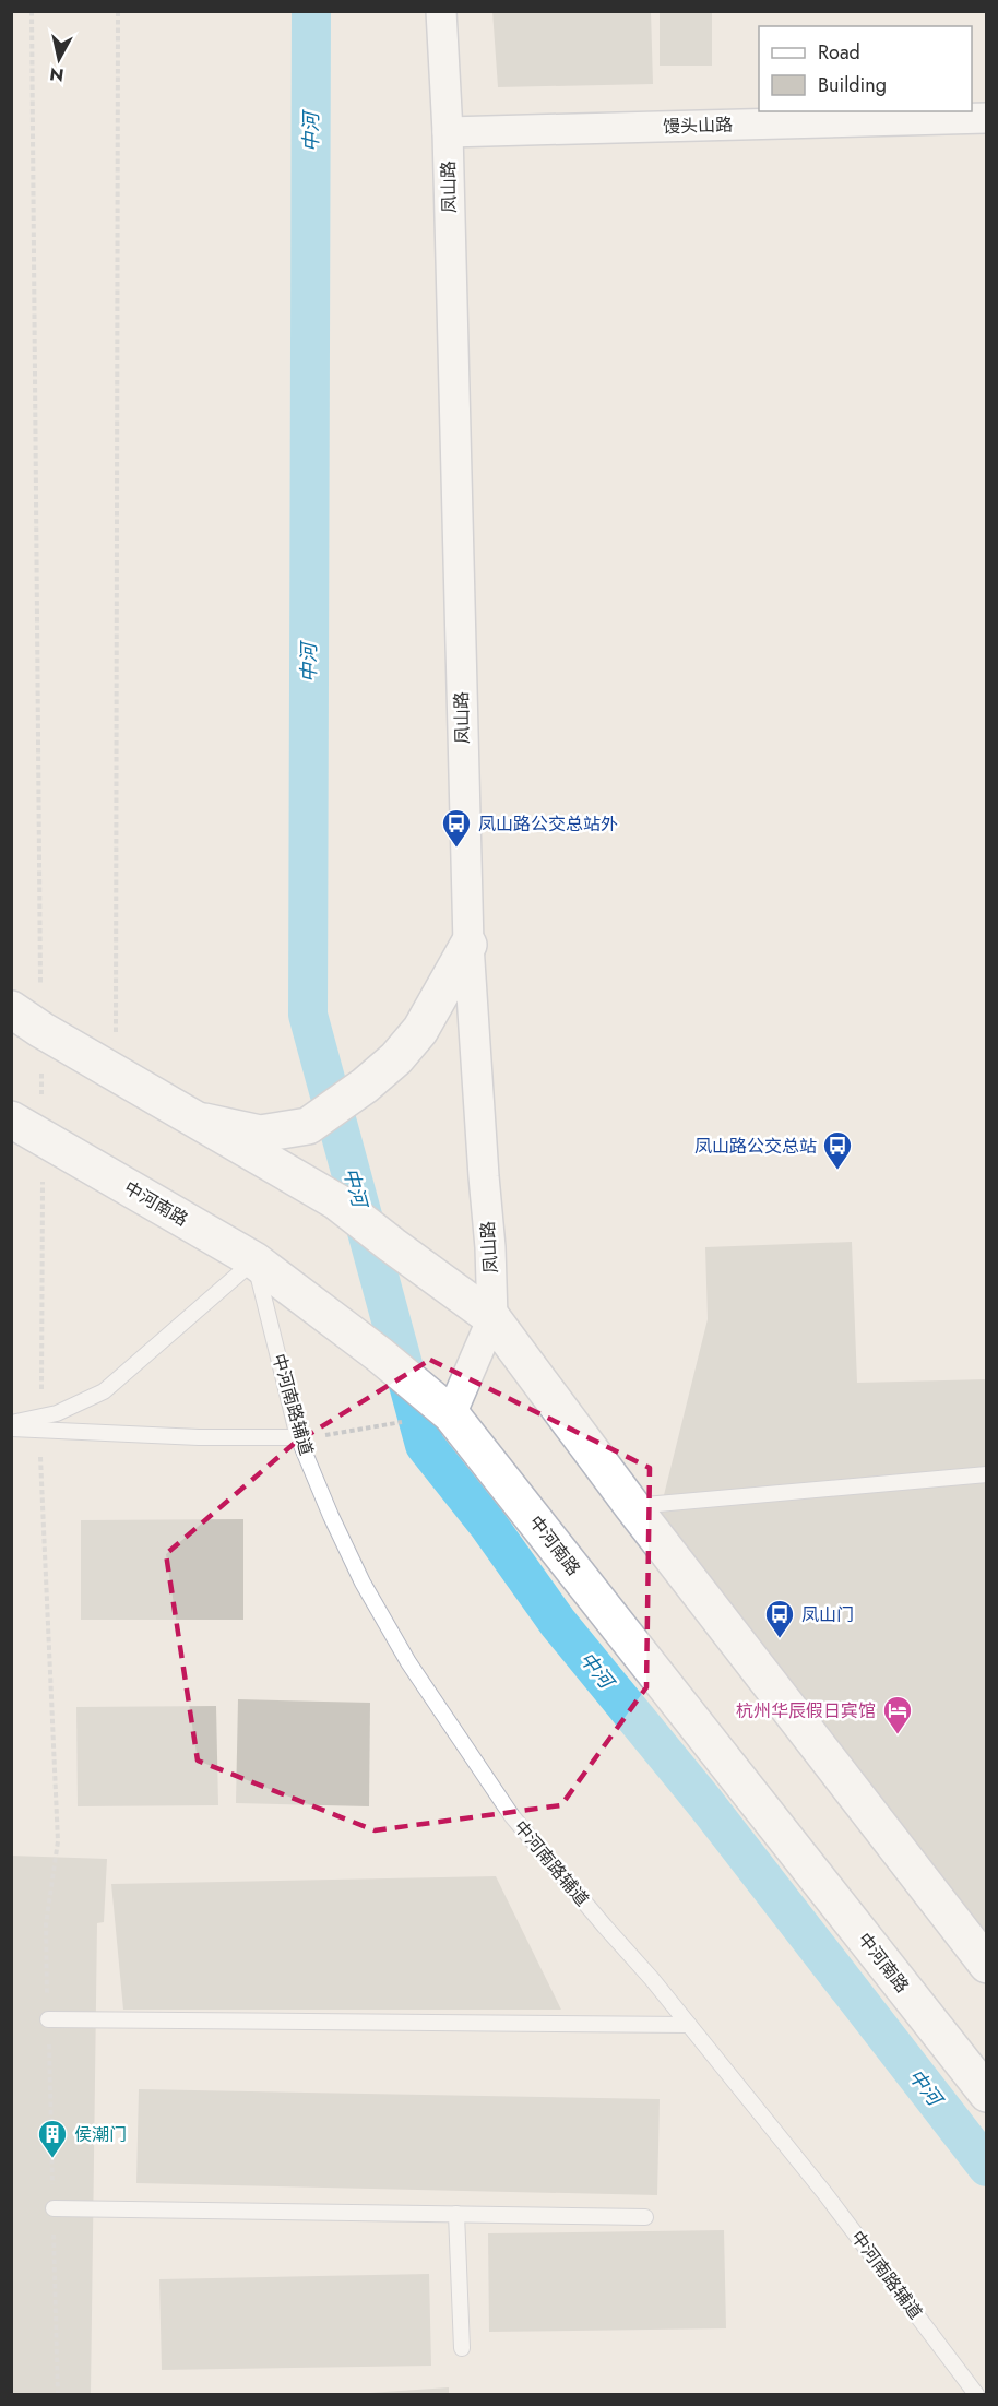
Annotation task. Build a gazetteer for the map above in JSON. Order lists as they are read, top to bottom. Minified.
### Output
{"streets":{"main road":["中河南路"],"street":["馒头山路","凤山路"],"lane":["中河南路辅道"]},"crossings":[["馒头山路","凤山路"],["凤山路","中河南路"],["中河南路","中河南路辅道"]],"water":["中河"],"places":{"bus stop":["凤山路公交总站外","凤山路公交总站","凤山门"],"hotel":["杭州华辰假日宾馆"],"building":["侯潮门"]},"legend":["Road","Building"],"north":"bottom"}
